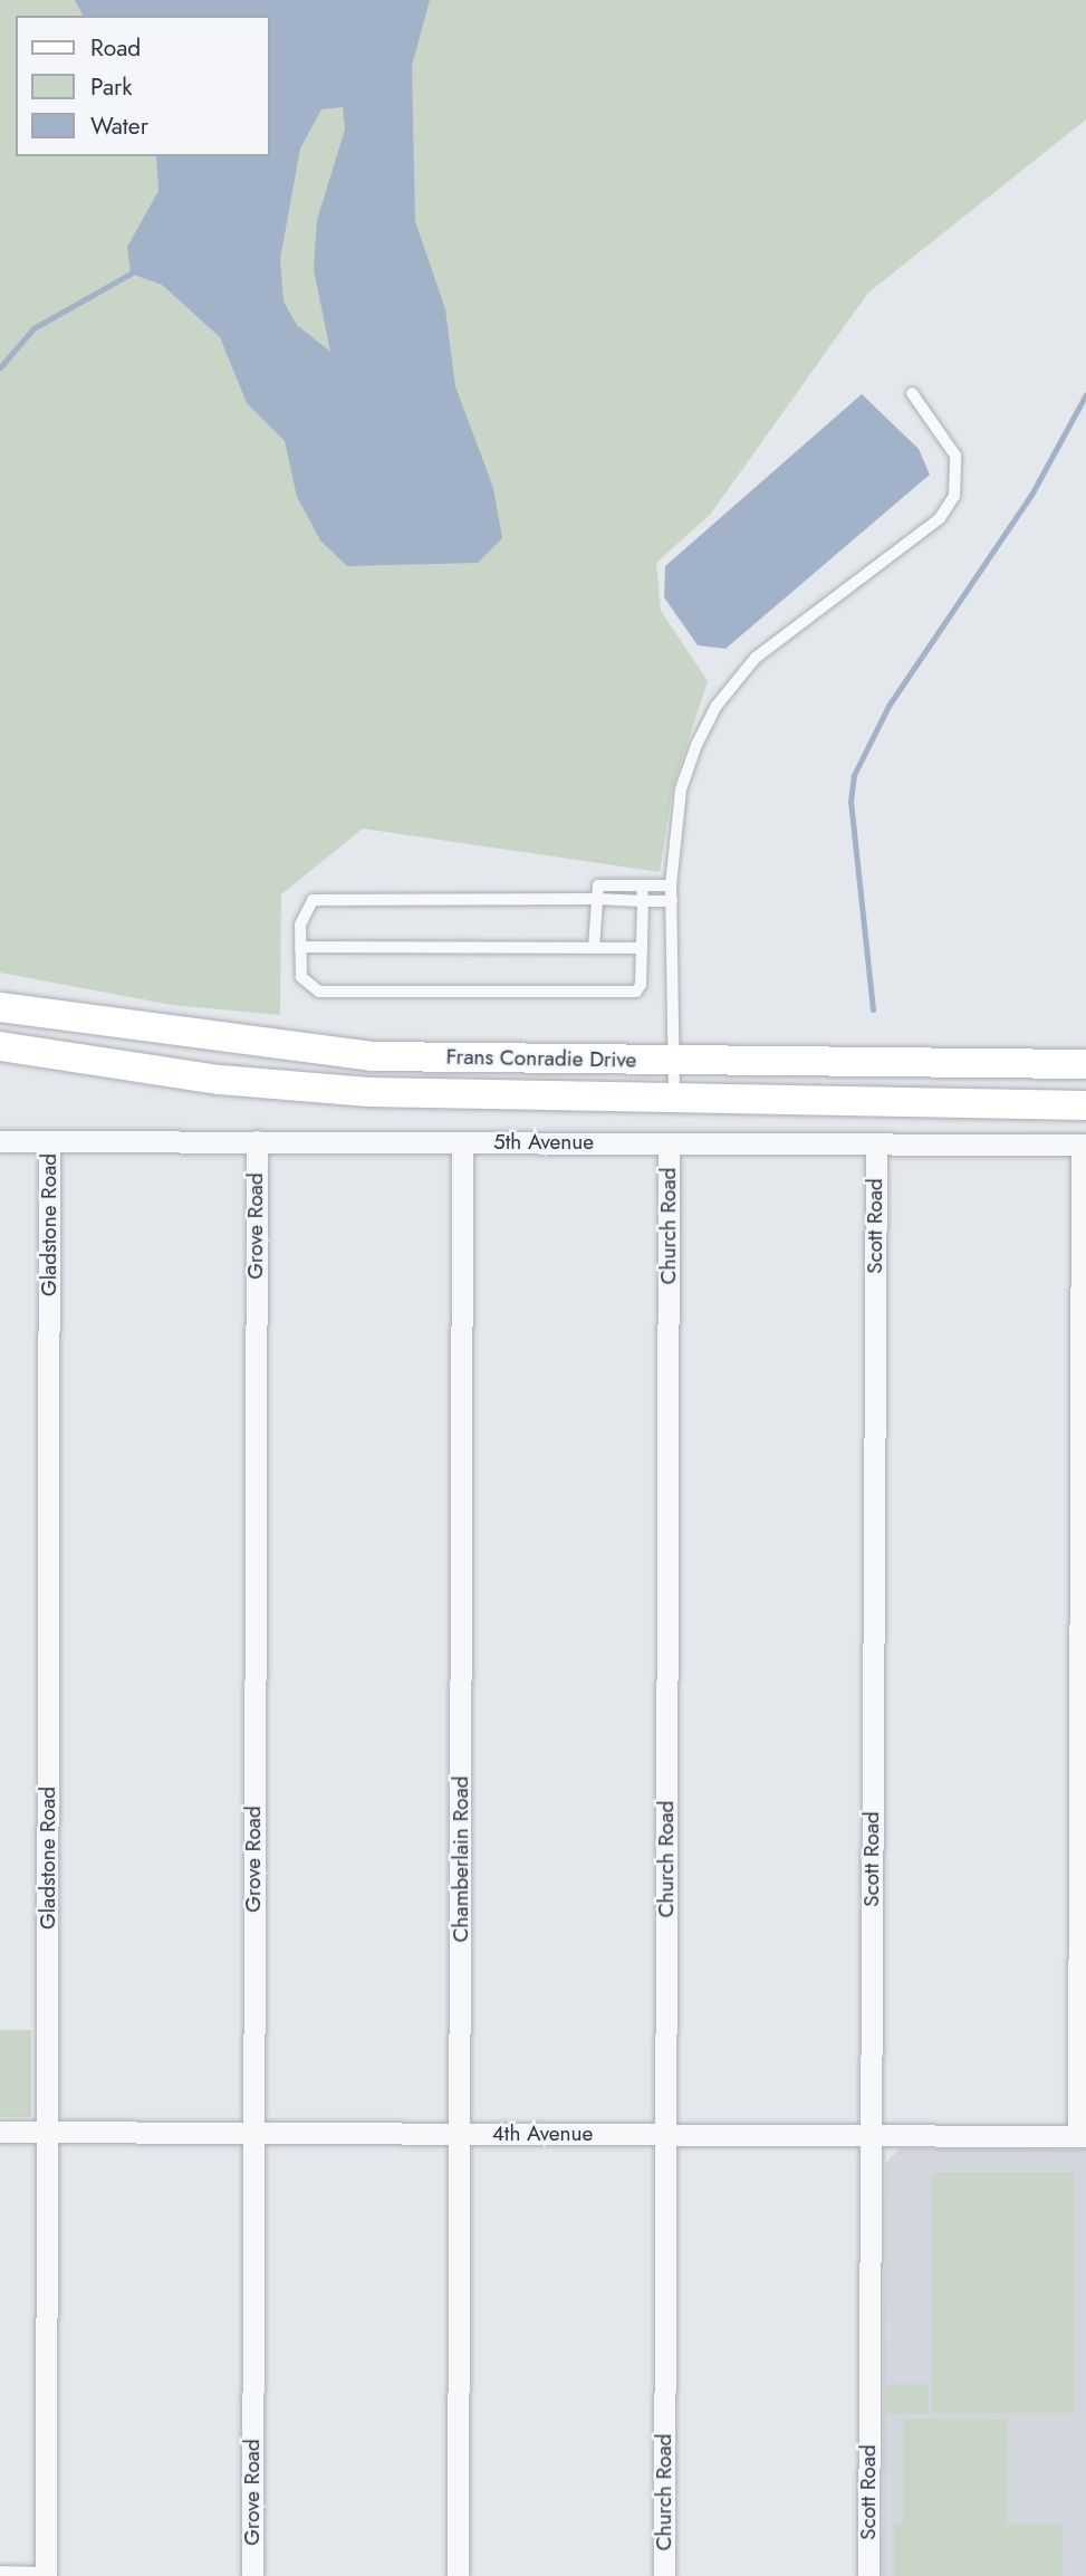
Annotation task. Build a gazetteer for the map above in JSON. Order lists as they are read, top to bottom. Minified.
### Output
{"streets":{"main road":["Frans Conradie Drive"],"street":["5th Avenue","Gladstone Road","Grove Road","Church Road","Scott Road","Chamberlain Road","4th Avenue"]},"crossings":[["5th Avenue","Gladstone Road"],["5th Avenue","Grove Road"],["5th Avenue","Church Road"],["5th Avenue","Scott Road"],["5th Avenue","Chamberlain Road"],["Gladstone Road","4th Avenue"],["Grove Road","4th Avenue"],["Church Road","4th Avenue"],["Scott Road","4th Avenue"],["Chamberlain Road","4th Avenue"]],"legend":["Road","Park","Water"]}
